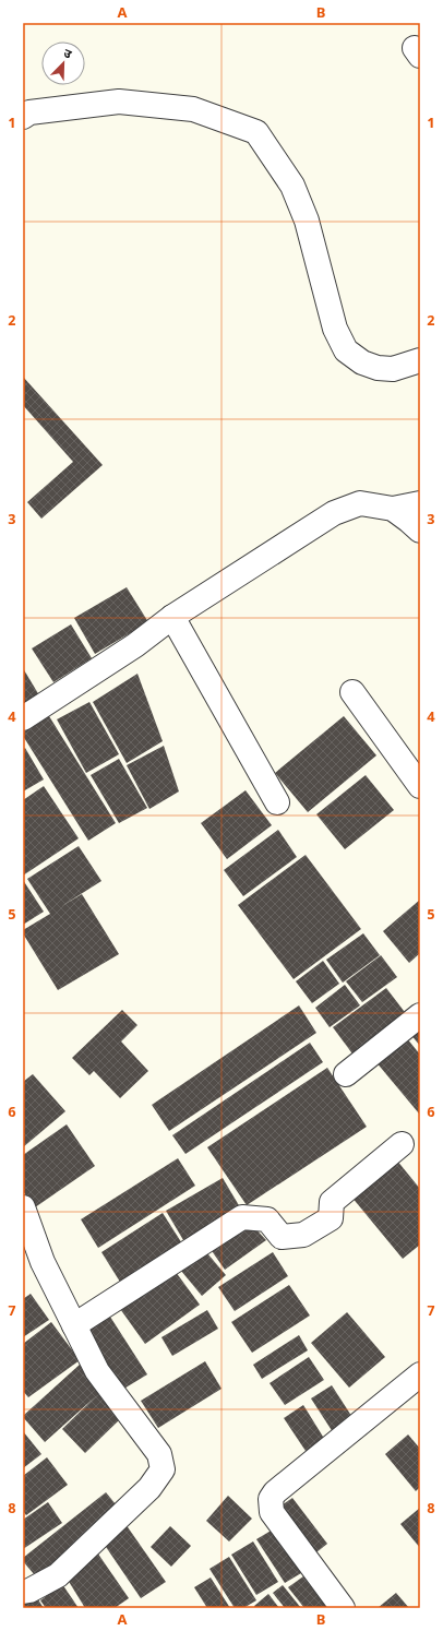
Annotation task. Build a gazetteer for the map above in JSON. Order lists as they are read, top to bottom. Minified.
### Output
{"north":"top right","grid":{"columns":["A","B"],"rows":["1","2","3","4","5","6","7","8"]}}
